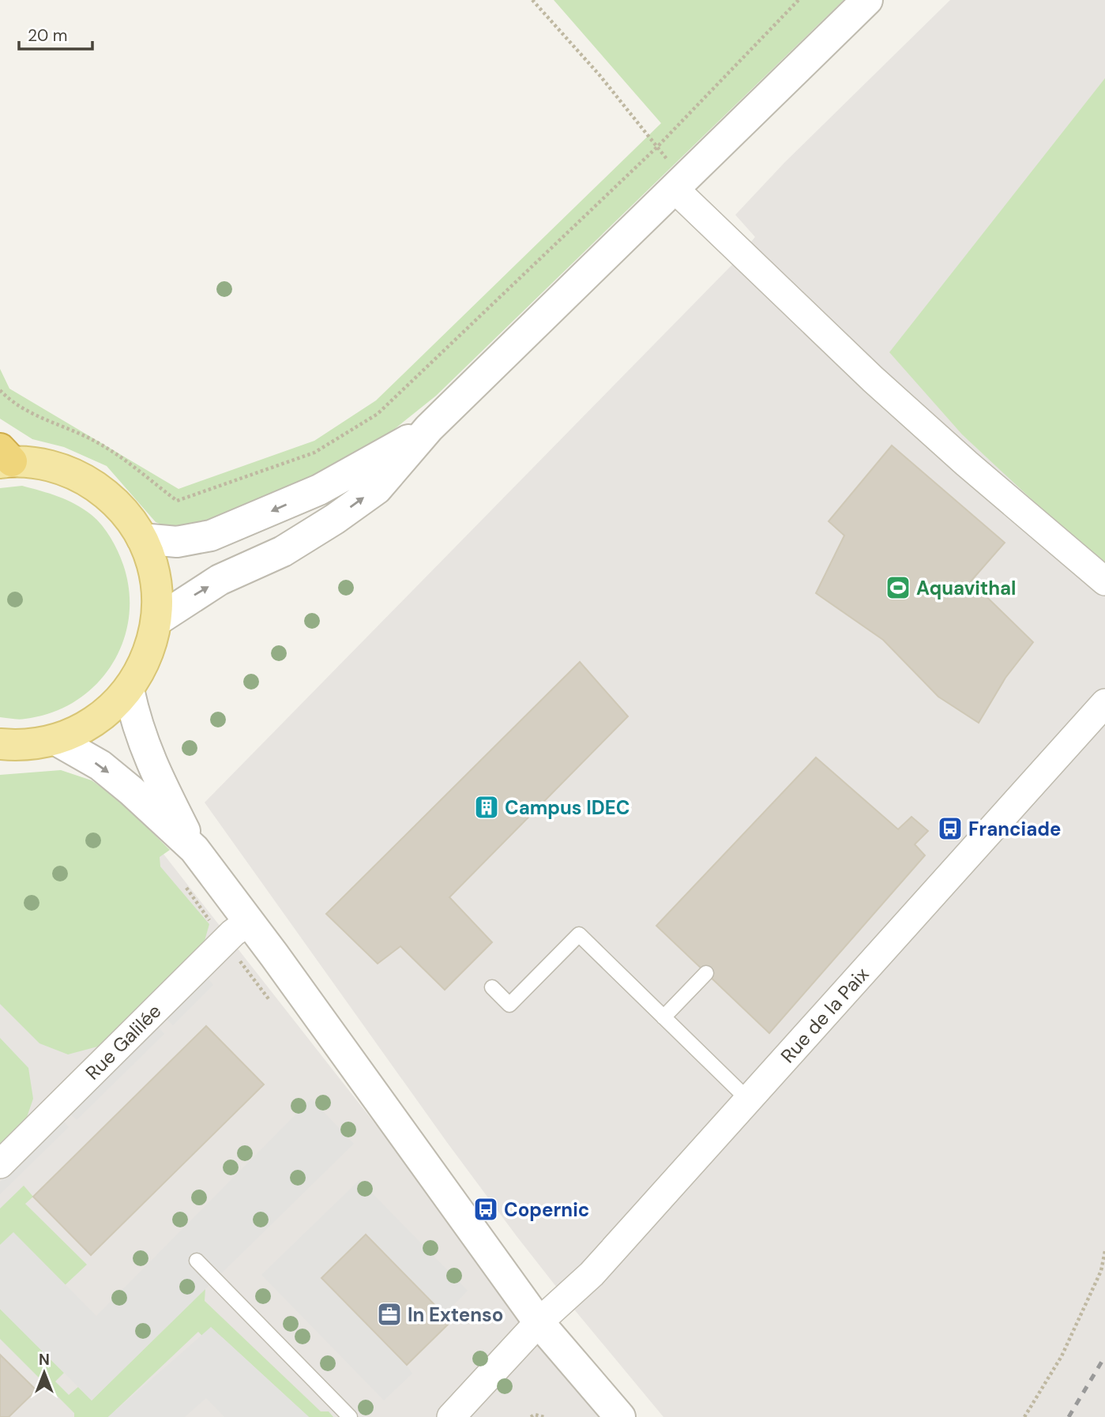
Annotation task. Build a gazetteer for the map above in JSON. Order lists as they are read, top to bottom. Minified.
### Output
{"streets":{"street":["Rue de la Paix","Rue Galilée"]},"places":{"sports":["Aquavithal"],"building":["Campus IDEC"],"bus stop":["Franciade","Copernic"],"office":["In Extenso"]},"scale_bar":"20 m","north":"top"}
